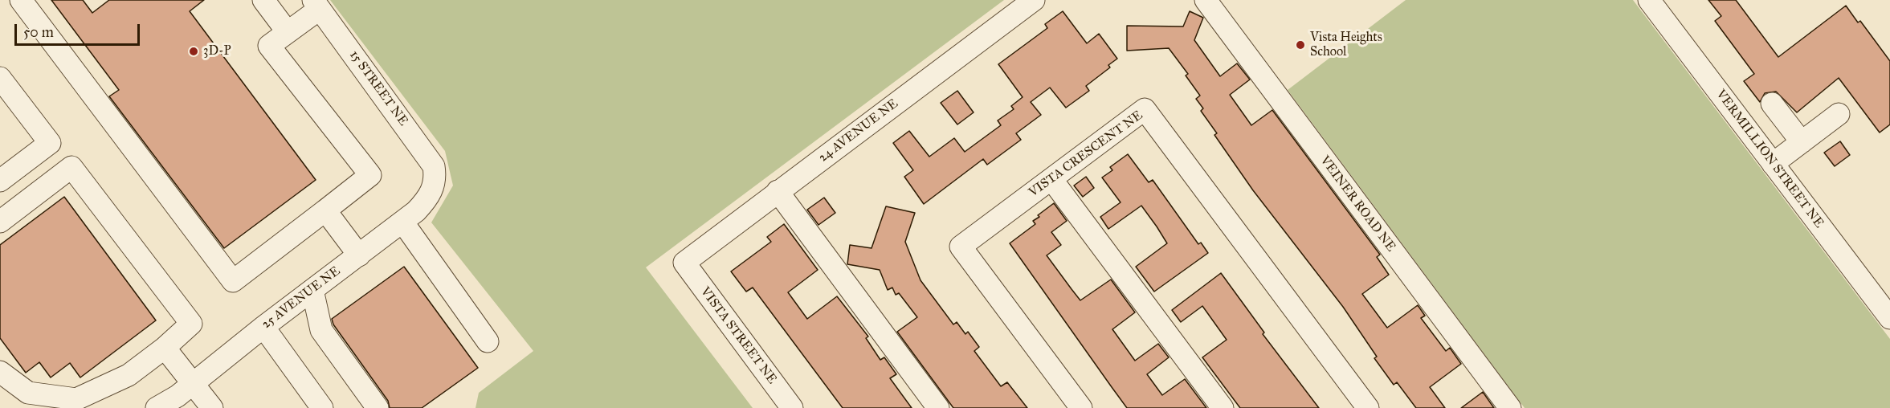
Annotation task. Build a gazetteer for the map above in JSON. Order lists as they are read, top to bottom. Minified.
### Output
{"streets":{"street":["15 STREET NE","24 AVENUE NE","VISTA CRESCENT NE","VERMILLION STREET NE","VEINER ROAD NE","25 AVENUE NE","VISTA STREET NE"]},"crossings":[["15 STREET NE","25 AVENUE NE"],["24 AVENUE NE","VISTA STREET NE"]],"places":["Vista Heights School","3D-P"],"scale_bar":"50 m"}
